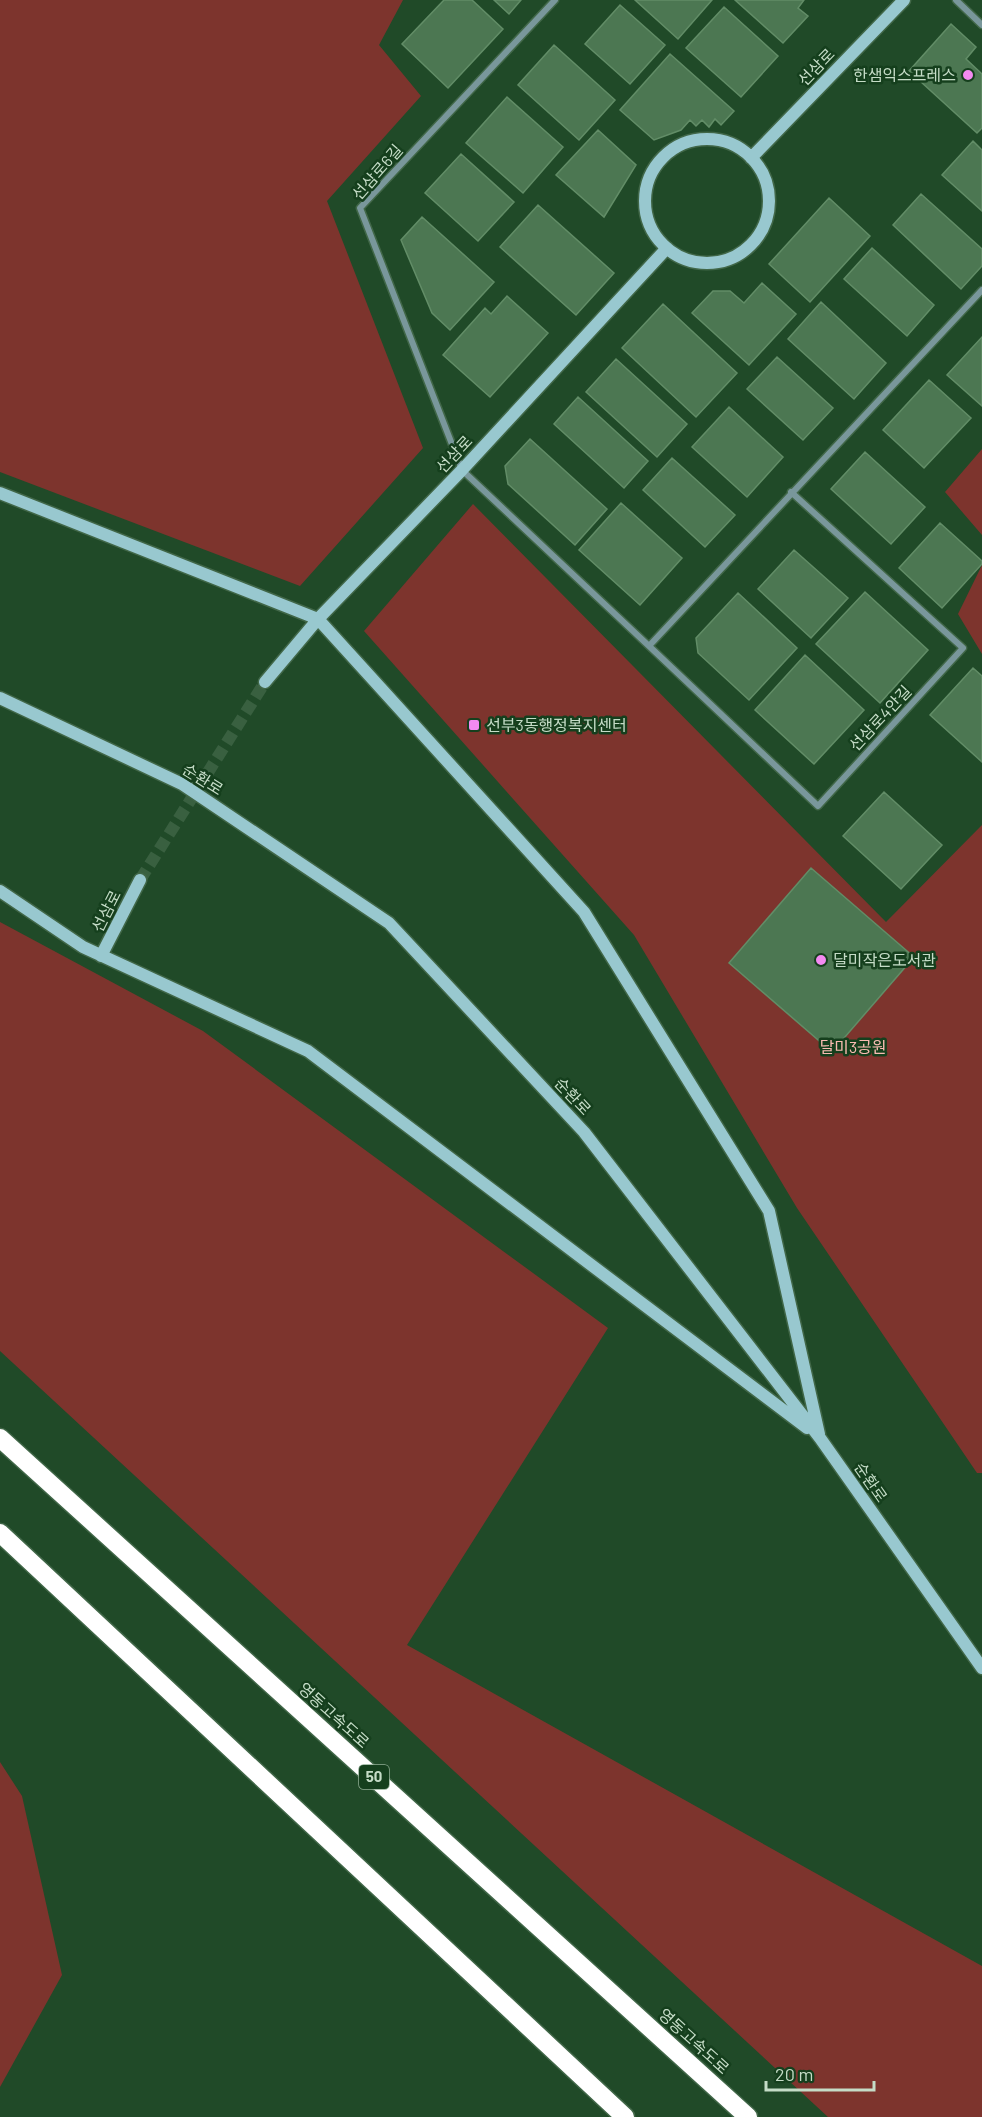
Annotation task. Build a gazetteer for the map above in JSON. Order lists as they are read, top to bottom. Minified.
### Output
{"streets":{"highway":["영동고속도로","50"],"main road":["선삼로","순환로"],"street":["선삼로6길","선삼로4안길"]},"crossings":[["선삼로","선삼로6길"],["선삼로","선삼로4안길"],["선삼로6길","선삼로4안길"]],"parks":["달미3공원"],"places":{"other":["한샘익스프레스","달미작은도서관"],"transit":["선부3동행정복지센터"]},"scale_bar":"20 m"}
